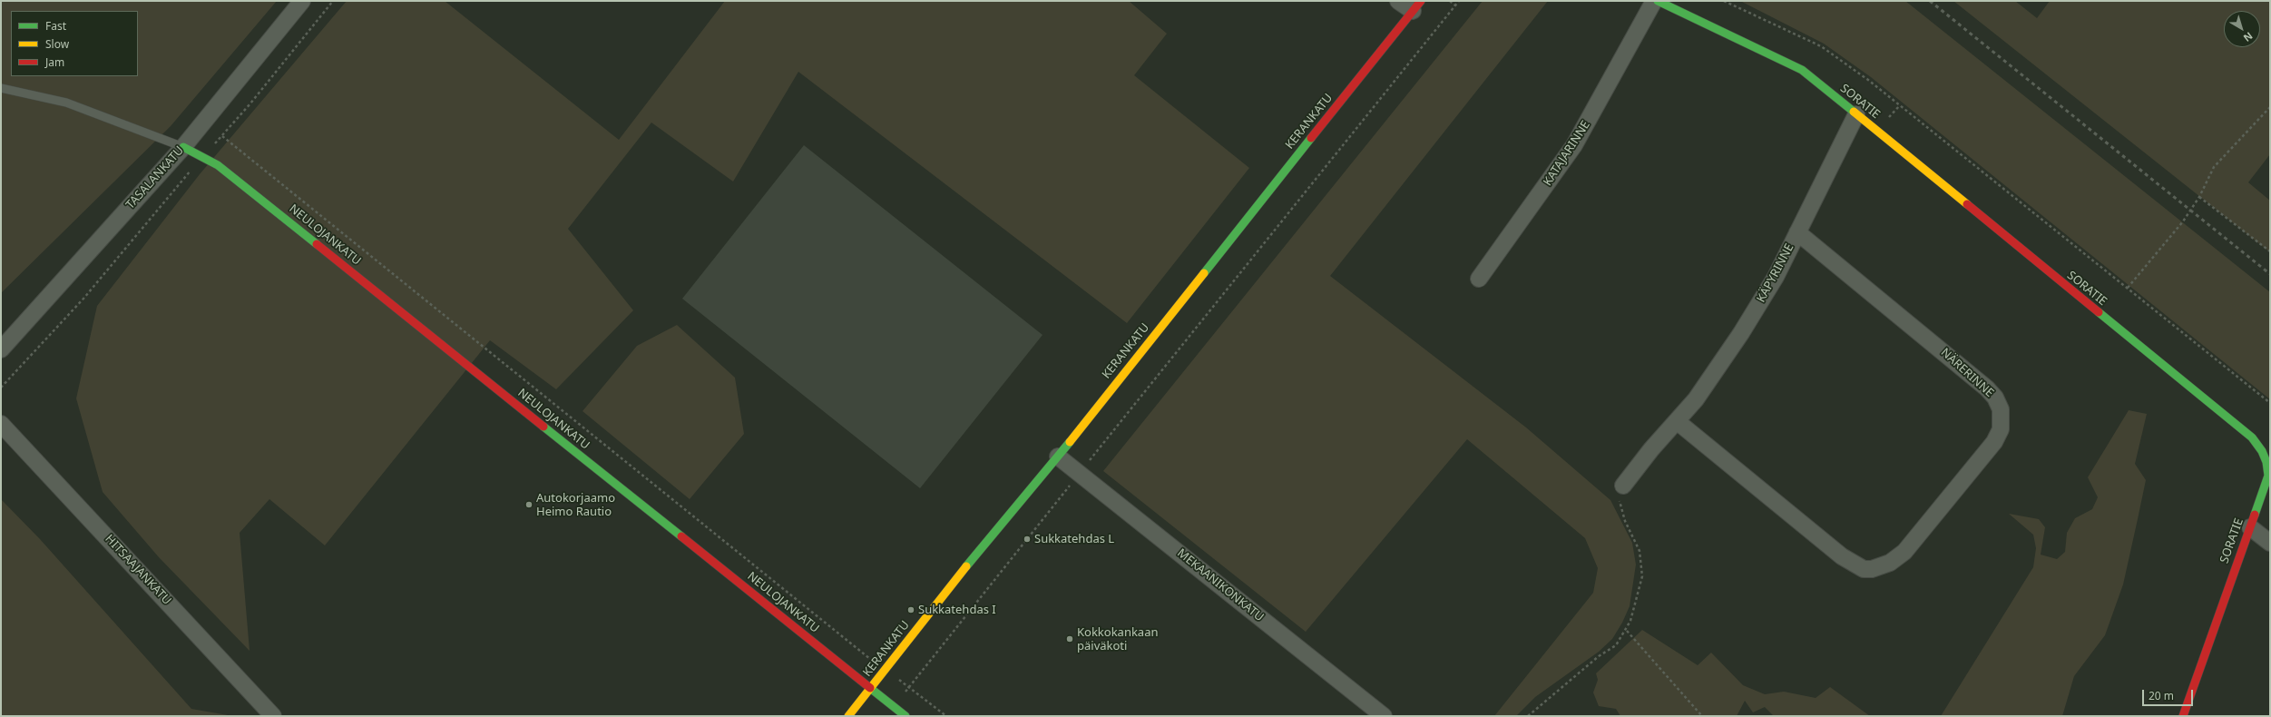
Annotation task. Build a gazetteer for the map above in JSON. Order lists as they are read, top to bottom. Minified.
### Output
{"streets":{"street":["SORATIE","KERANKATU","KATAJARINNE","TASALANKATU","NEULOJANKATU","KÄPYRINNE","NÄRERINNE","HITSAAJANKATU","MEKAANIKONKATU"]},"crossings":[["SORATIE","KÄPYRINNE"],["KERANKATU","NEULOJANKATU"],["KERANKATU","MEKAANIKONKATU"],["TASALANKATU","NEULOJANKATU"],["KÄPYRINNE","NÄRERINNE"]],"places":["Autokorjaamo Heimo Rautio","Sukkatehdas L","Sukkatehdas I","Kokkokankaan päiväkoti"],"legend":["Fast","Slow","Jam"],"scale_bar":"20 m","north":"bottom right"}
